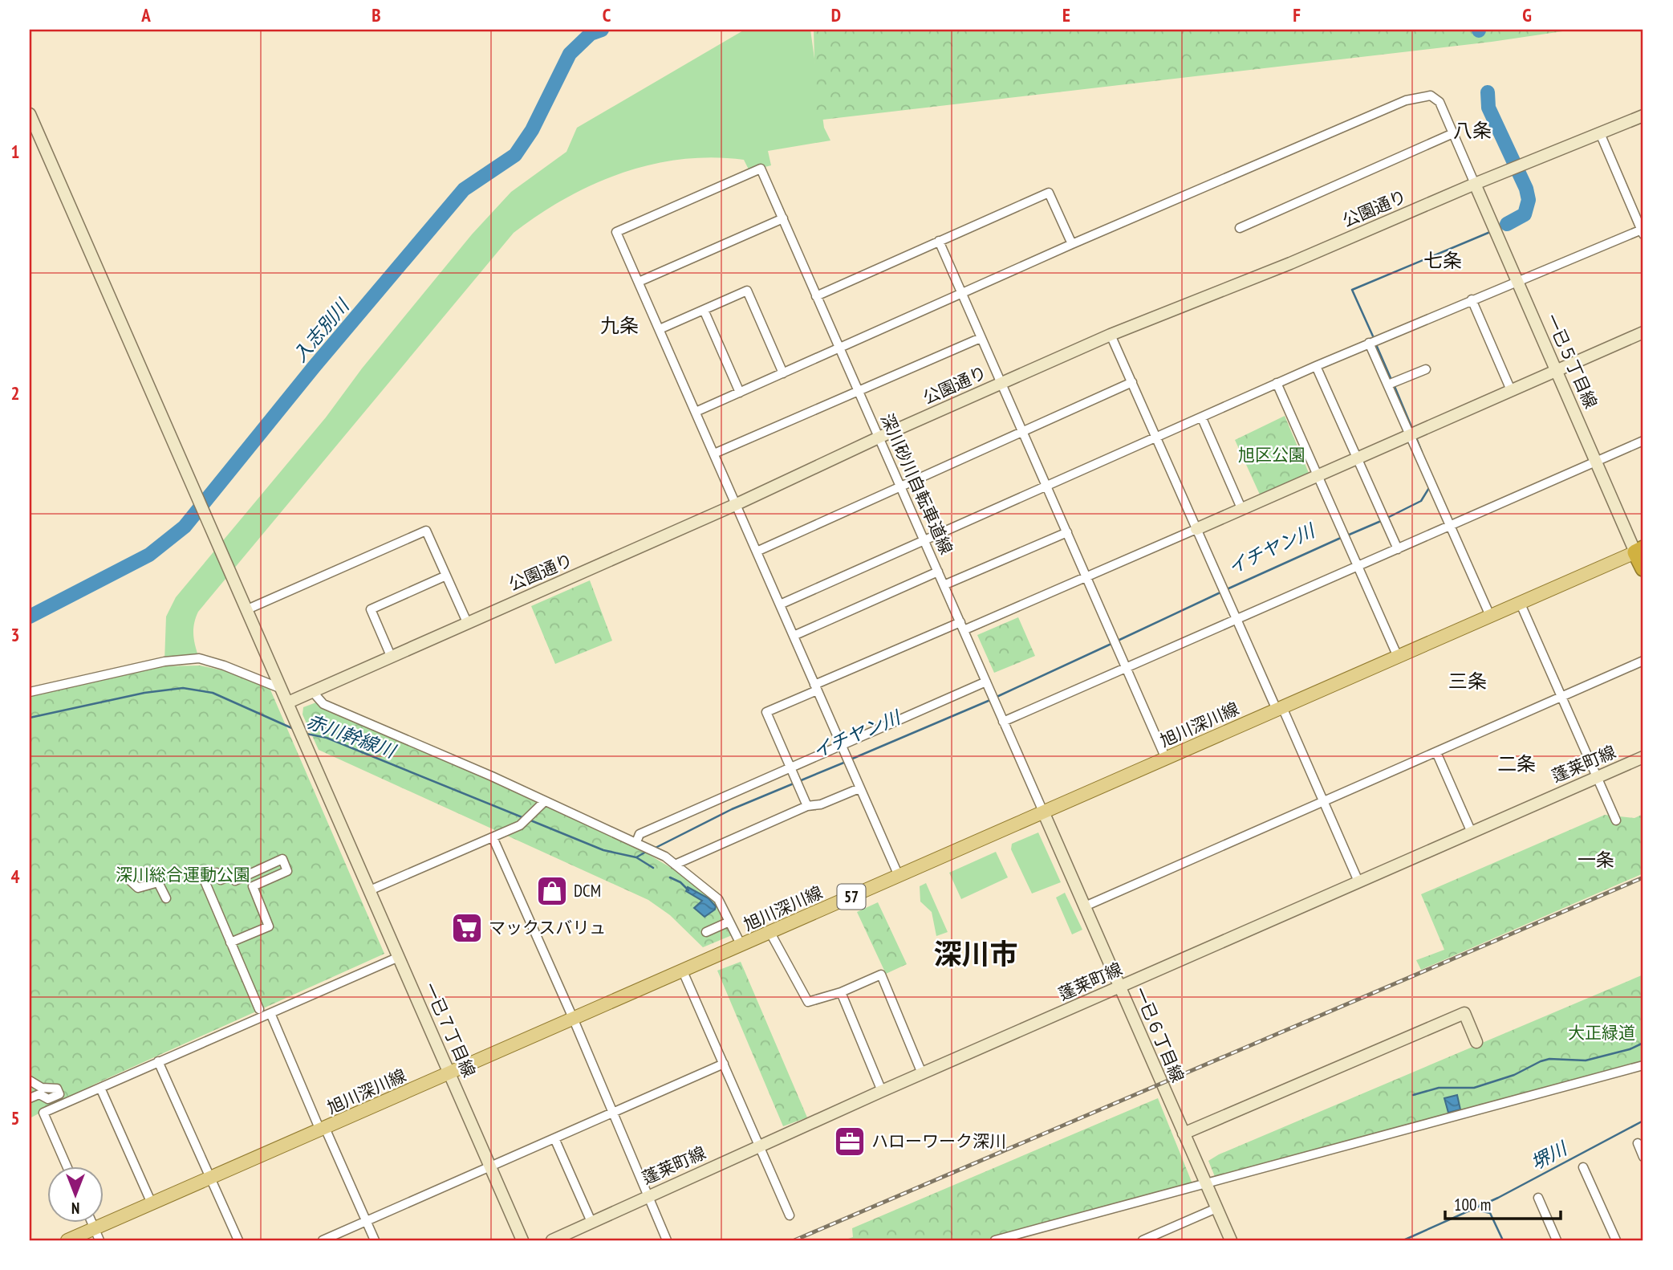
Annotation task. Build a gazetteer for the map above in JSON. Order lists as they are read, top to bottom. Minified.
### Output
{"streets":{"main road":["旭川深川線","57"],"street":["公園通り","一已５丁目線","深川砂川自転車道線","蓬莱町線","一已７丁目線","一已６丁目線"]},"crossings":[["公園通り","一已５丁目線"],["公園通り","深川砂川自転車道線"],["公園通り","一已７丁目線"],["一已５丁目線","旭川深川線"],["深川砂川自転車道線","旭川深川線"],["深川砂川自転車道線","一已６丁目線"],["旭川深川線","一已７丁目線"],["旭川深川線","一已６丁目線"],["蓬莱町線","一已６丁目線"]],"districts":["八条","七条","九条","三条","二条","一条","深川市"],"water":["入志別川","イチヤン川","赤川幹線川","堺川"],"parks":["旭区公園","深川総合運動公園","大正緑道"],"places":{"shop":["DCM"],"supermarket":["マックスバリュ"],"office":["ハローワーク深川"]},"scale_bar":"100 m","north":"bottom","grid":{"columns":["A","B","C","D","E","F","G"],"rows":["1","2","3","4","5"]}}
